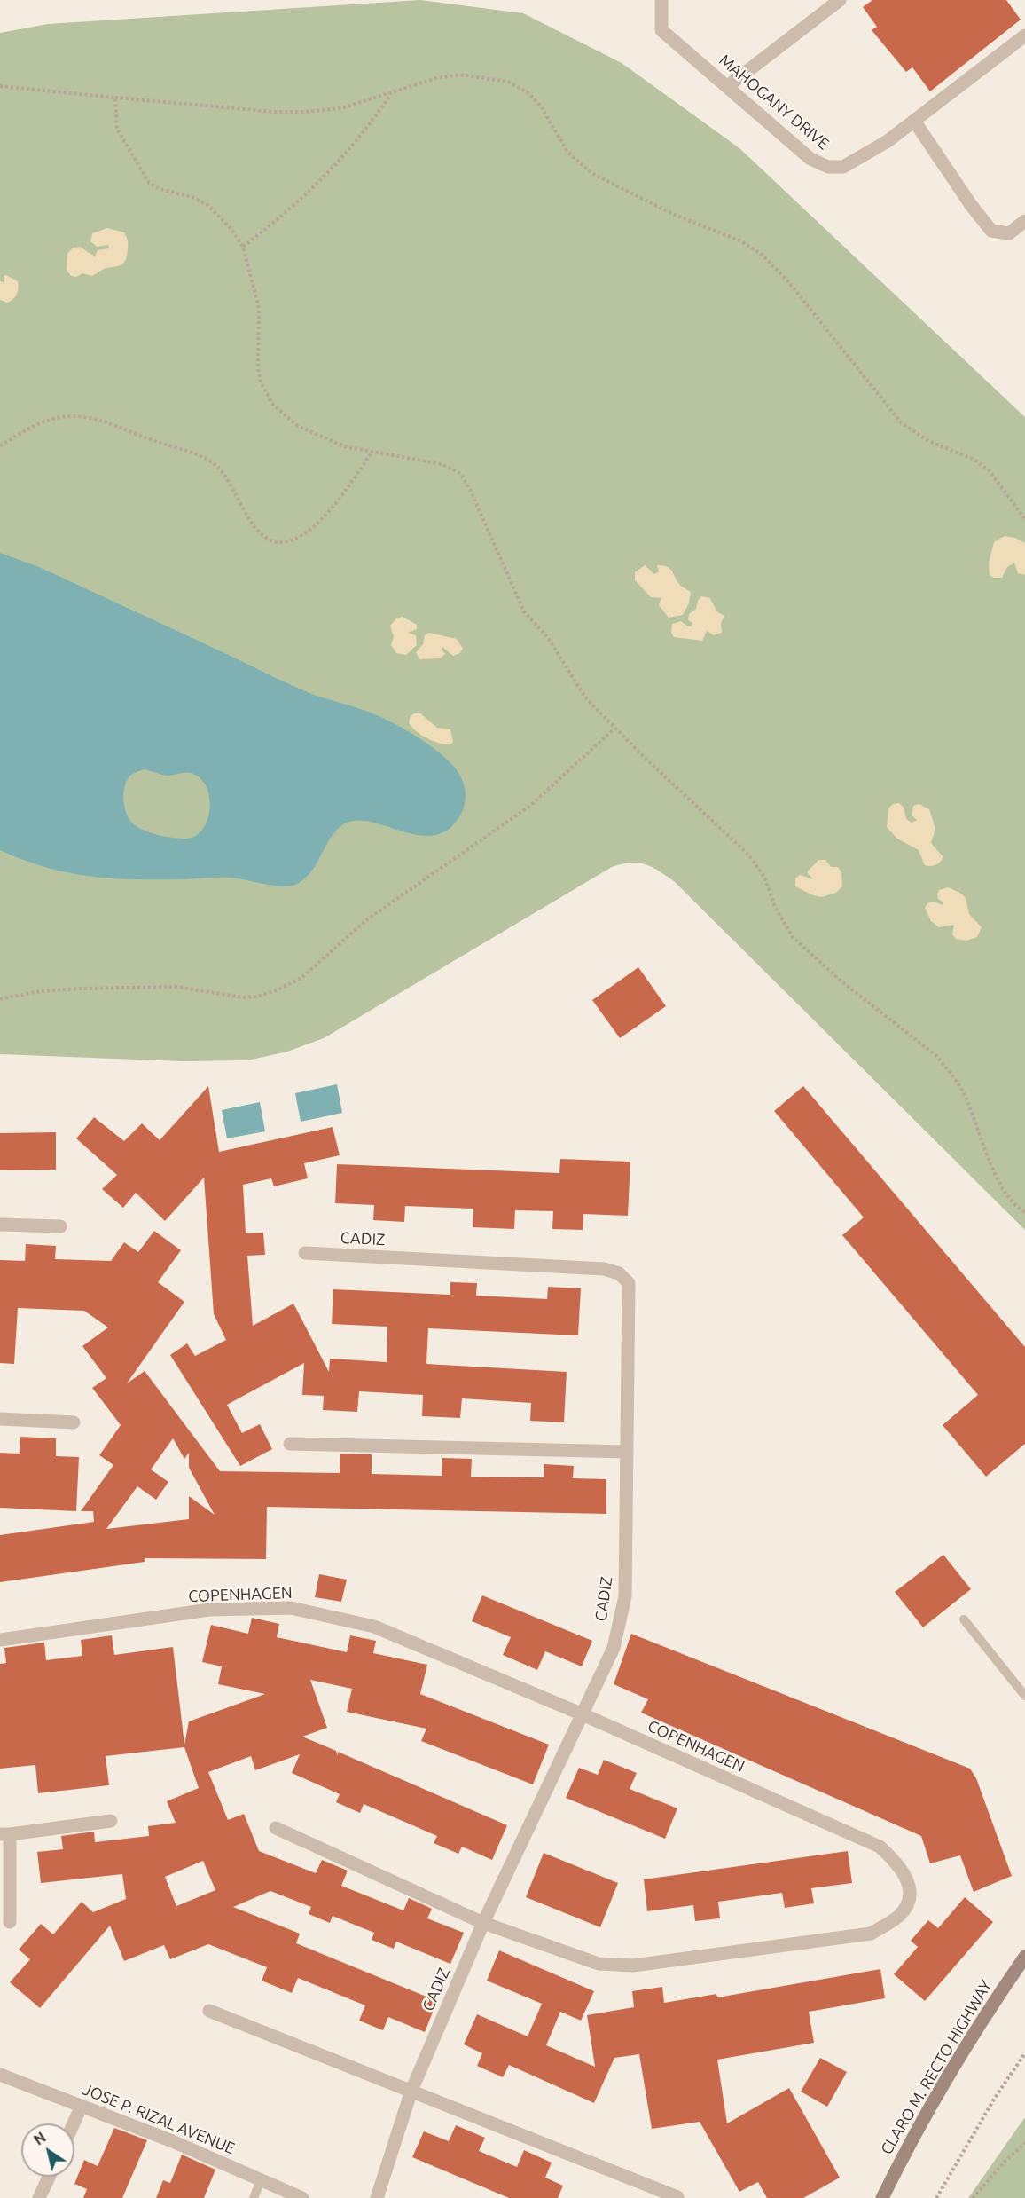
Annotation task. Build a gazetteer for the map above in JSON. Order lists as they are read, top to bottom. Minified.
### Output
{"streets":{"main road":["CLARO M. RECTO HIGHWAY"],"street":["MAHOGANY DRIVE","CADIZ","COPENHAGEN","JOSE P. RIZAL AVENUE"]},"crossings":[["CADIZ","COPENHAGEN"]],"north":"top left"}
